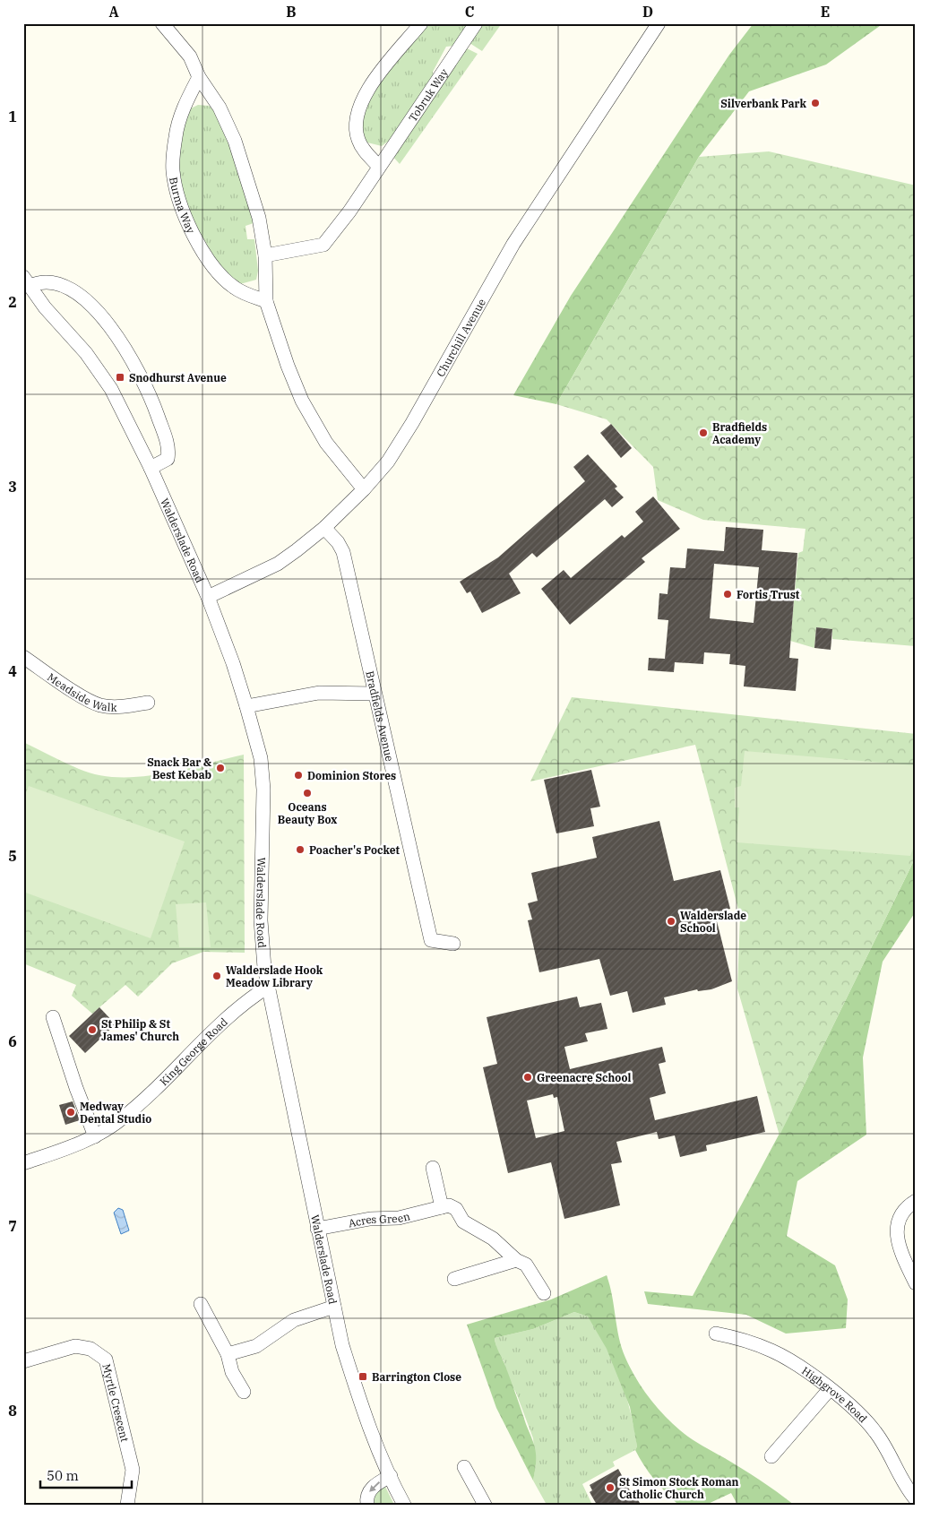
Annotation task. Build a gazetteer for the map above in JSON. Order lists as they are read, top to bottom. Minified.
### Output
{"streets":{"street":["Tobruk Way","Burma Way","Churchill Avenue","Walderslade Road","Meadside Walk","Bradfields Avenue","King George Road","Acres Green","Highgrove Road","Myrtle Crescent"]},"crossings":[["Churchill Avenue","Walderslade Road"],["Churchill Avenue","Bradfields Avenue"],["Walderslade Road","King George Road"],["Walderslade Road","Acres Green"]],"places":{"other":["Silverbank Park","Bradfields Academy","Fortis Trust","Snack Bar & Best Kebab","Dominion Stores","Oceans Beauty Box","Poacher's Pocket","Walderslade School","Walderslade Hook Meadow Library","St Philip & St James' Church","Greenacre School","Medway Dental Studio","St Simon Stock Roman Catholic Church"],"transit":["Snodhurst Avenue","Barrington Close"]},"scale_bar":"50 m","grid":{"columns":["A","B","C","D","E"],"rows":["1","2","3","4","5","6","7","8"]}}
